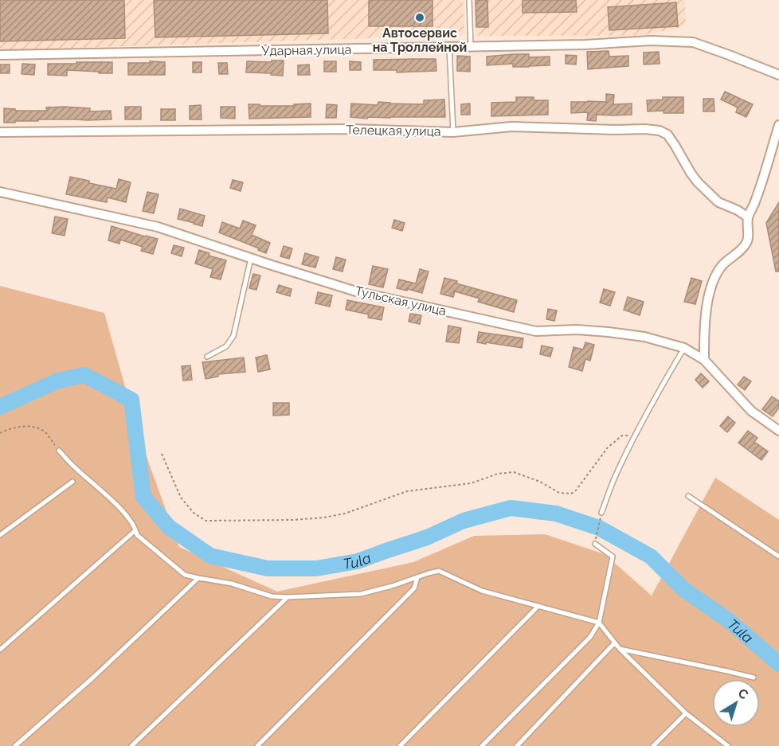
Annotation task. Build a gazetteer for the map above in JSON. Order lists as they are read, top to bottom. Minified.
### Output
{"streets":{"street":["Ударная улица","Телецкая улица","Тульская улица"]},"water":["Tula"],"places":["Автосервис на Троллейной"],"north":"top right"}
